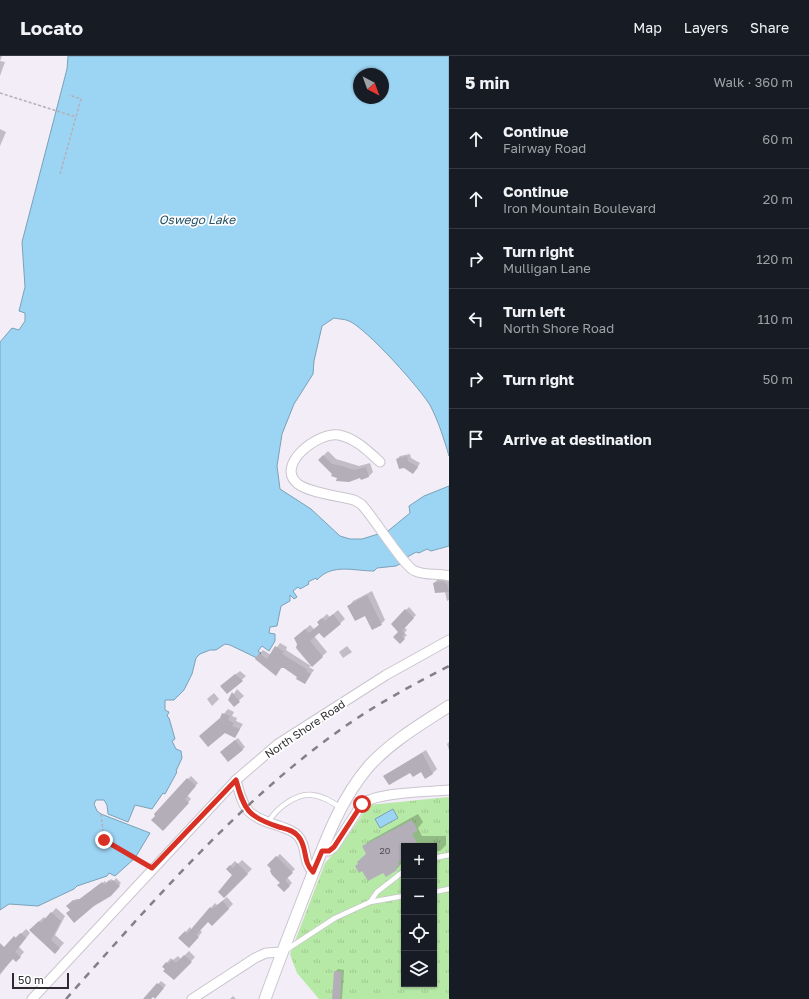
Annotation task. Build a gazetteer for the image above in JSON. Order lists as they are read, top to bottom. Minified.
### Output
{"streets":{"street":["North Shore Road"]},"water":["Oswego Lake"],"house_numbers":["20"],"scale_bar":"50 m","north":"bottom right","page":{"header":"Locato","nav":["Map","Layers","Share"],"heading":["5 min","Walk · 360 m"],"list":[["Continue","Fairway Road","60 m"],["Continue","Iron Mountain Boulevard","20 m"],["Turn right","Mulligan Lane","120 m"],["Turn left","North Shore Road","110 m"],["Turn right","50 m"],"Arrive at destination"],"map_buttons":["+","−"],"scale":"50 m"}}
